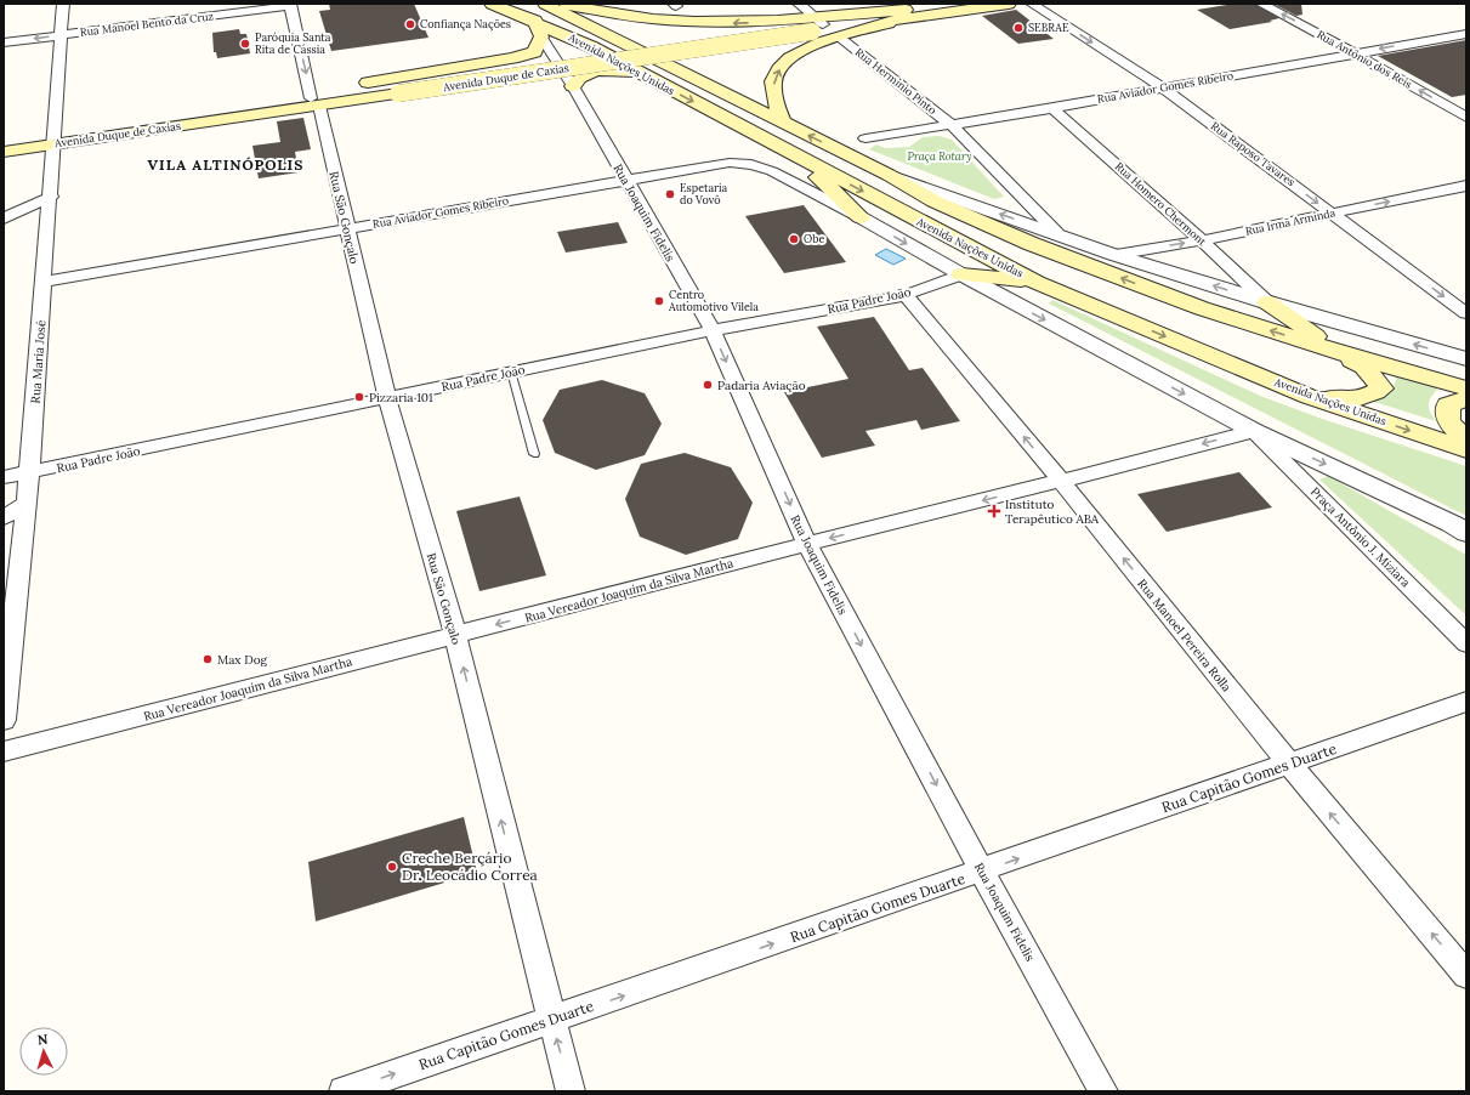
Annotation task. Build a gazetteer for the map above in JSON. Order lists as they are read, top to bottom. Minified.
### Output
{"streets":{"main road":["Avenida Nações Unidas","Avenida Duque de Caxias"],"street":["Rua Manoel Bento da Cruz","Rua Antônio dos Reis","Rua Herminio Pinto","Rua Aviador Gomes Ribeiro","Rua Raposo Tavares","Rua Homero Chermont","Rua Joaquim Fidelis","Rua São Gonçalo","Rua Irmã Arminda","Rua Padre João","Rua Maria José","Praça Antônio J. Miziara","Rua Vereador Joaquim da Silva Martha","Rua Manoel Pereira Rolla","Rua Capitão Gomes Duarte"]},"crossings":[["Rua Manoel Bento da Cruz","Rua São Gonçalo"],["Rua Manoel Bento da Cruz","Rua Maria José"],["Rua Antônio dos Reis","Rua Aviador Gomes Ribeiro"],["Avenida Nações Unidas","Rua Homero Chermont"],["Avenida Nações Unidas","Rua Joaquim Fidelis"],["Avenida Nações Unidas","Rua Irmã Arminda"],["Avenida Duque de Caxias","Rua São Gonçalo"],["Avenida Duque de Caxias","Rua Maria José"],["Rua Herminio Pinto","Rua Aviador Gomes Ribeiro"],["Rua Aviador Gomes Ribeiro","Rua Raposo Tavares"],["Rua Aviador Gomes Ribeiro","Rua Homero Chermont"],["Rua Aviador Gomes Ribeiro","Rua Joaquim Fidelis"],["Rua Aviador Gomes Ribeiro","Rua São Gonçalo"],["Rua Aviador Gomes Ribeiro","Rua Maria José"],["Rua Raposo Tavares","Rua Irmã Arminda"],["Rua Homero Chermont","Rua Irmã Arminda"],["Rua Joaquim Fidelis","Rua Padre João"],["Rua Joaquim Fidelis","Rua Vereador Joaquim da Silva Martha"],["Rua Joaquim Fidelis","Rua Capitão Gomes Duarte"],["Rua São Gonçalo","Rua Padre João"],["Rua São Gonçalo","Rua Vereador Joaquim da Silva Martha"],["Rua São Gonçalo","Rua Capitão Gomes Duarte"],["Rua Padre João","Rua Maria José"],["Rua Padre João","Rua Manoel Pereira Rolla"],["Praça Antônio J. Miziara","Rua Vereador Joaquim da Silva Martha"],["Rua Vereador Joaquim da Silva Martha","Rua Manoel Pereira Rolla"],["Rua Manoel Pereira Rolla","Rua Capitão Gomes Duarte"]],"one_way":["Rua Antônio dos Reis","Rua Raposo Tavares","Rua Joaquim Fidelis","Rua Irmã Arminda","Rua Vereador Joaquim da Silva Martha","Rua Capitão Gomes Duarte"],"districts":["VILA ALTINÓPOLIS"],"parks":["Praça Rotary"],"places":{"other":["Confiança Nações","SEBRAE","Paróquia Santa Rita de Cássia","Espetaria do Vovô","Obe","Centro Automotivo Vilela","Padaria Aviação","Pizzaria 101","Max Dog","Creche Berçário Dr. Leocádio Correa"],"health":["Instituto Terapêutico ABA"]},"north":"top"}
